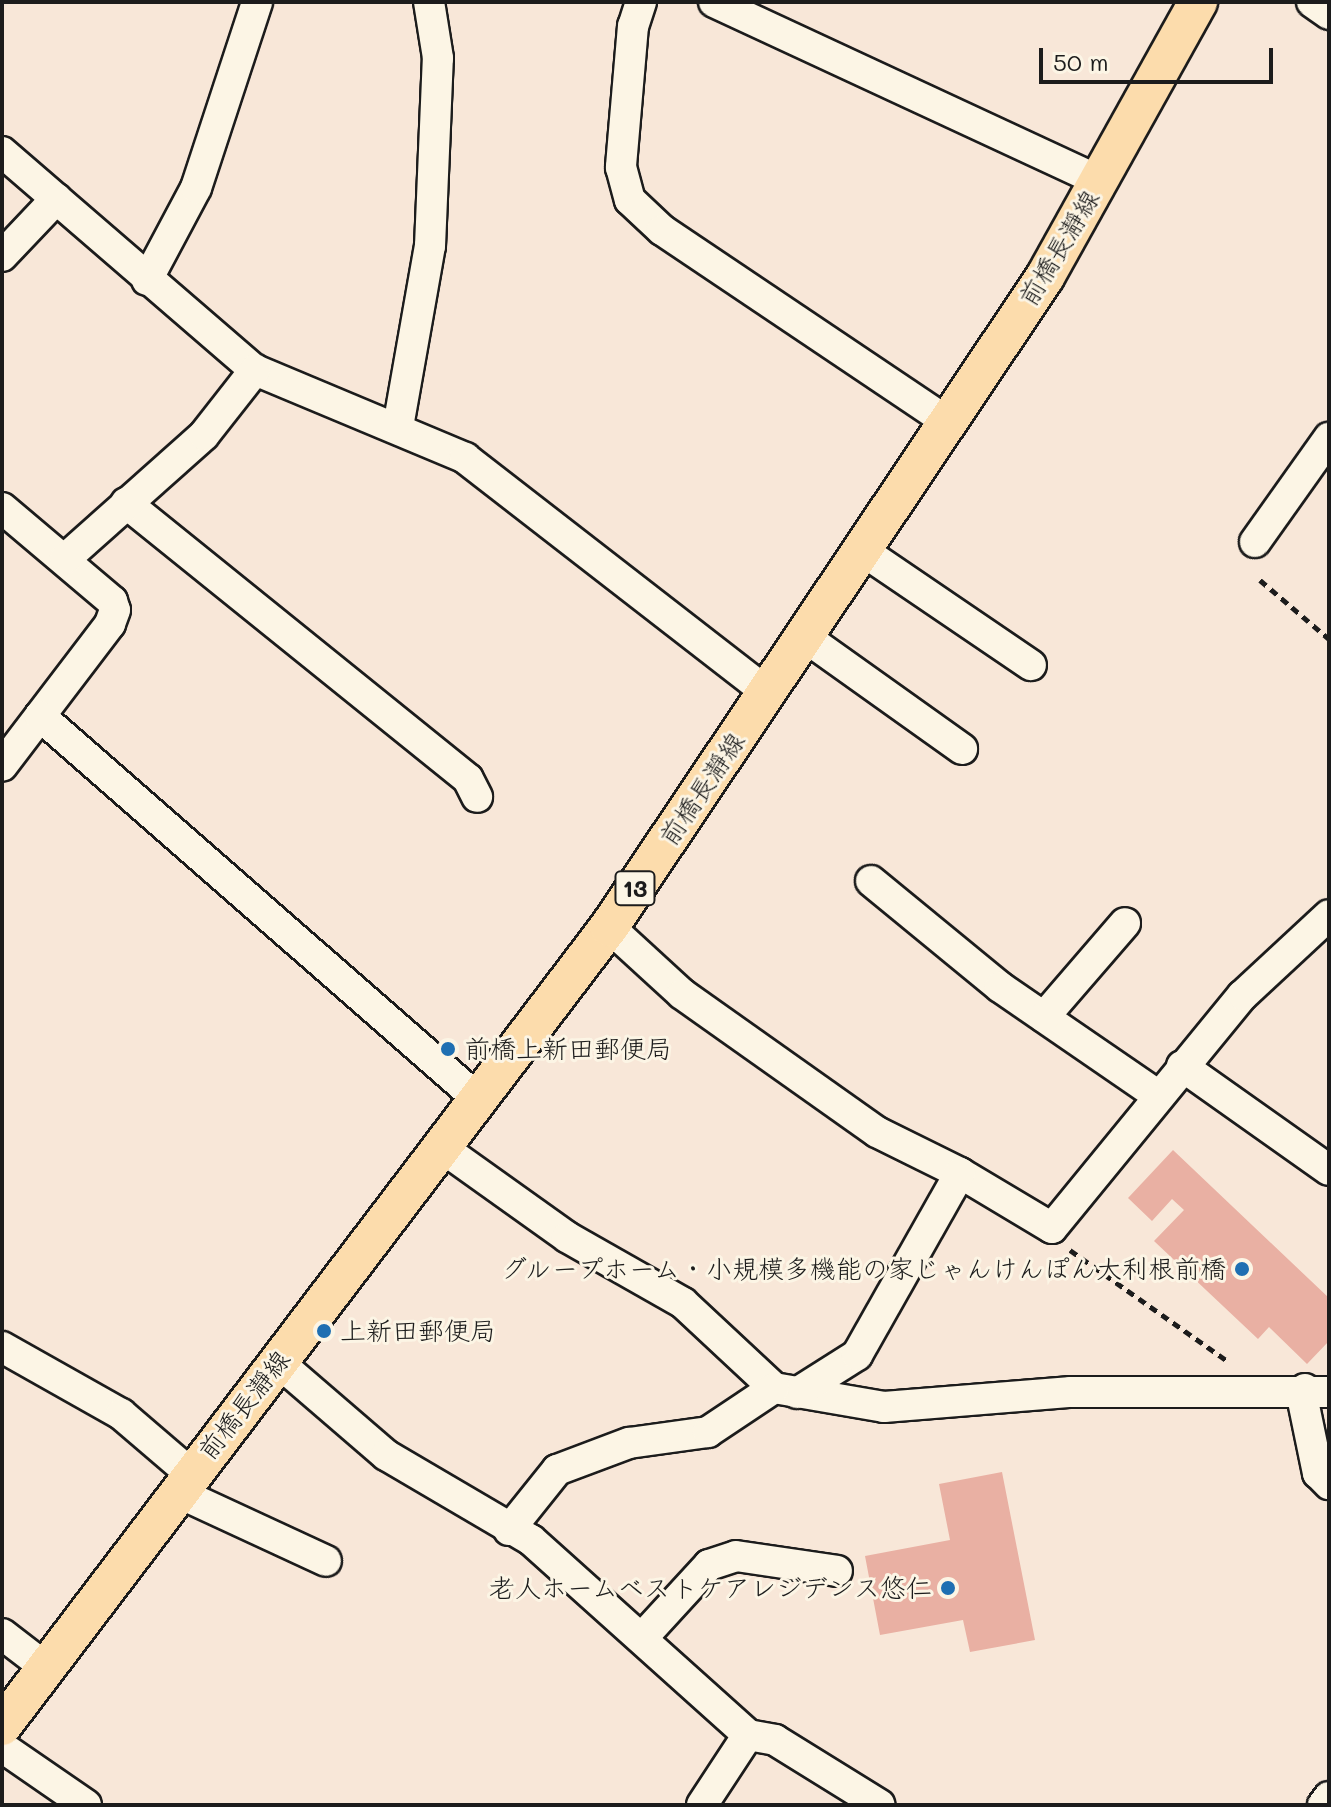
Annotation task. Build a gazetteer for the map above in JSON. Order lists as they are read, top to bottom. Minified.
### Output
{"streets":{"main road":["前橋長瀞線","13"]},"places":["前橋上新田郵便局","グループホーム・小規模多機能の家じゃんけんぽん大利根前橋","上新田郵便局","老人ホームベストケアレジデンス悠仁"],"scale_bar":"50 m"}
